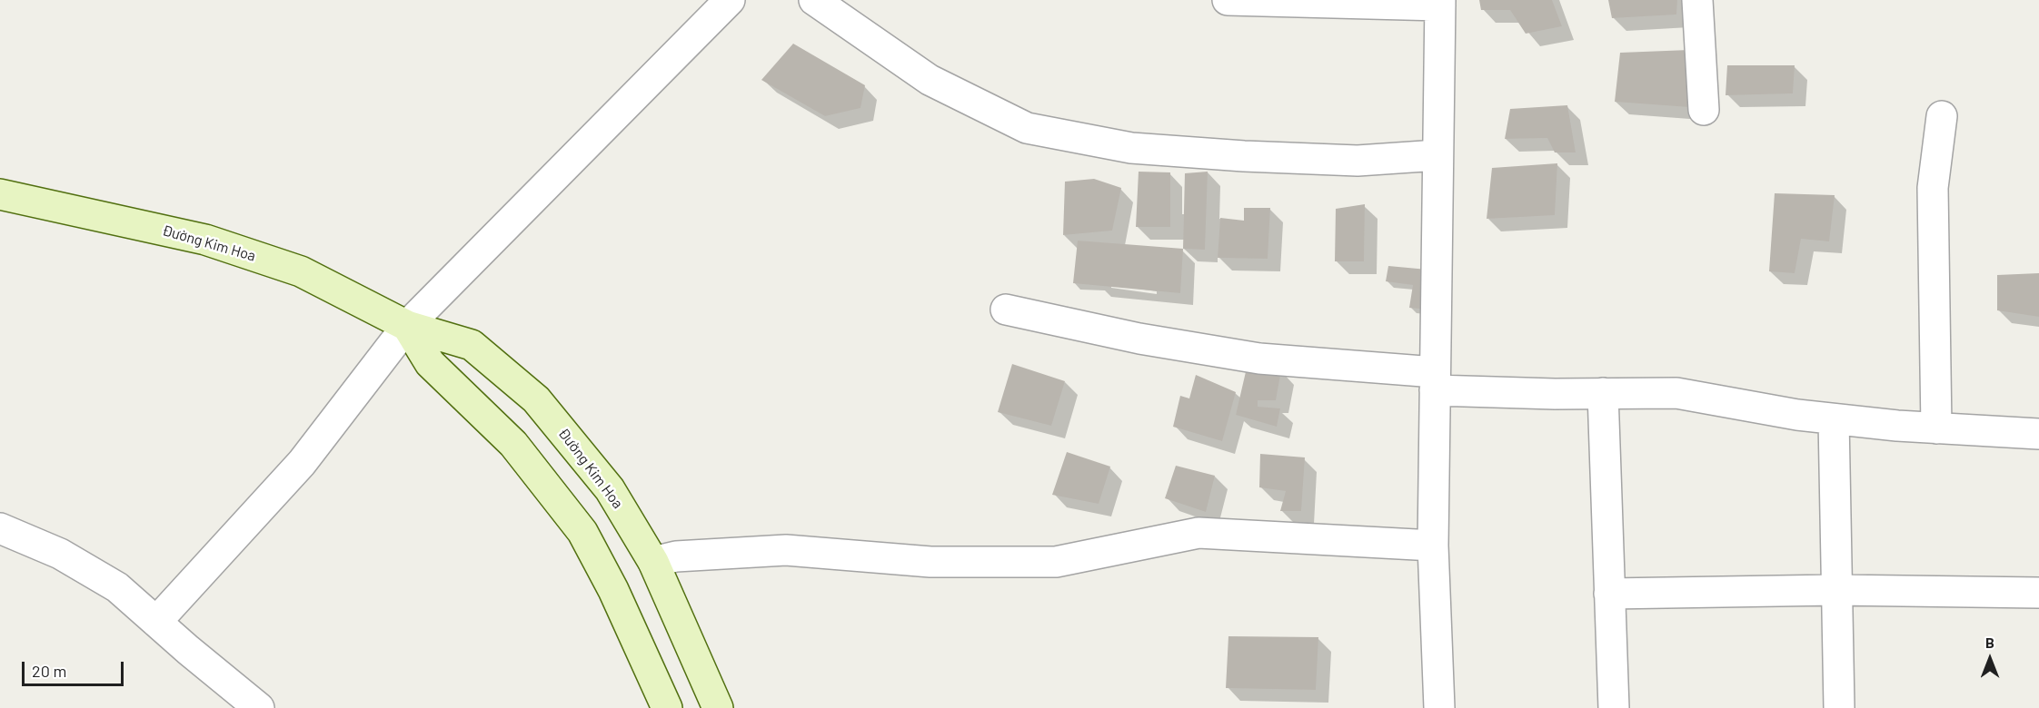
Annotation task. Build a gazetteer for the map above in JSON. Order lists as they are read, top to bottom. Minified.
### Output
{"streets":{"street":["Đường Kim Hoa"]},"scale_bar":"20 m","north":"top"}
